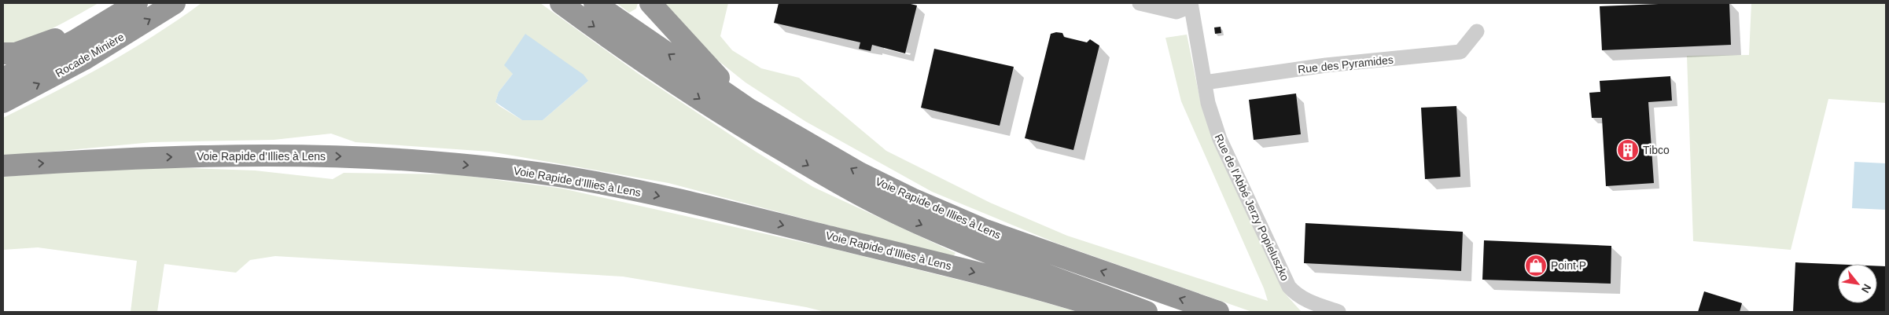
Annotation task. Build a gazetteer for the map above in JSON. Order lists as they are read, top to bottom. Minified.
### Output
{"streets":{"highway":["Rocade Minière","Voie Rapide d’Illies à Lens","Voie Rapide de Illies à Lens"],"street":["Rue des Pyramides","Rue de l'Abbé Jerzy Popieluszko"]},"crossings":[["Rue des Pyramides","Rue de l'Abbé Jerzy Popieluszko"]],"places":{"building":["Tibco"],"shop":["Point P"]},"north":"bottom right"}
